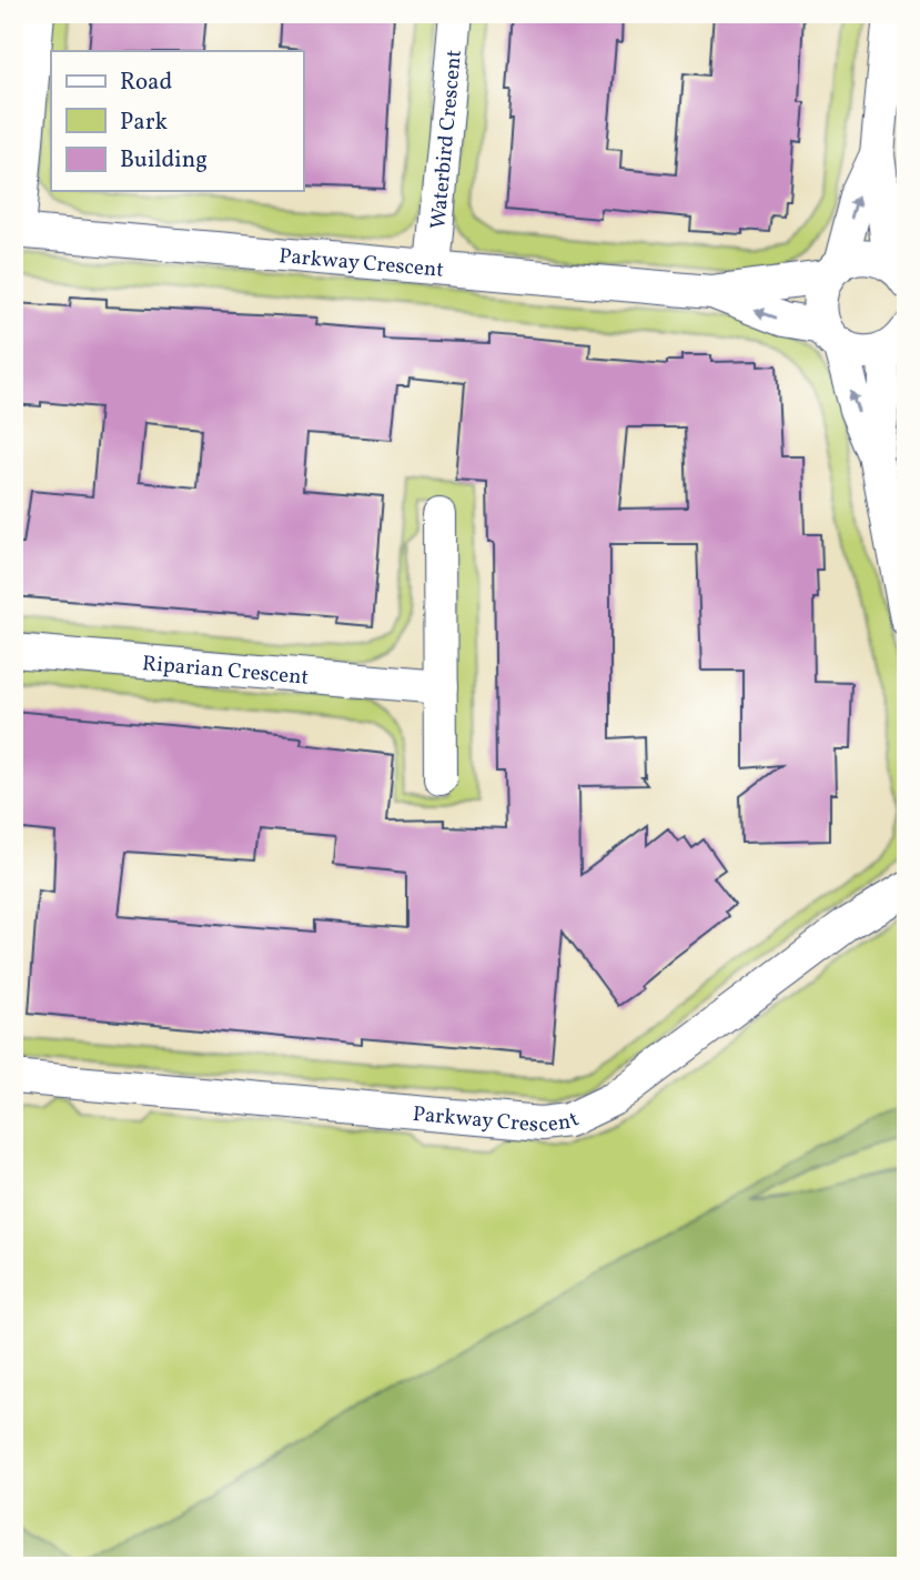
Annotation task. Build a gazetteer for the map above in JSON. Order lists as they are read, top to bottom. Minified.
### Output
{"streets":{"street":["Waterbird Crescent","Parkway Crescent","Riparian Crescent"]},"crossings":[["Waterbird Crescent","Parkway Crescent"]],"legend":["Road","Park","Building"]}
